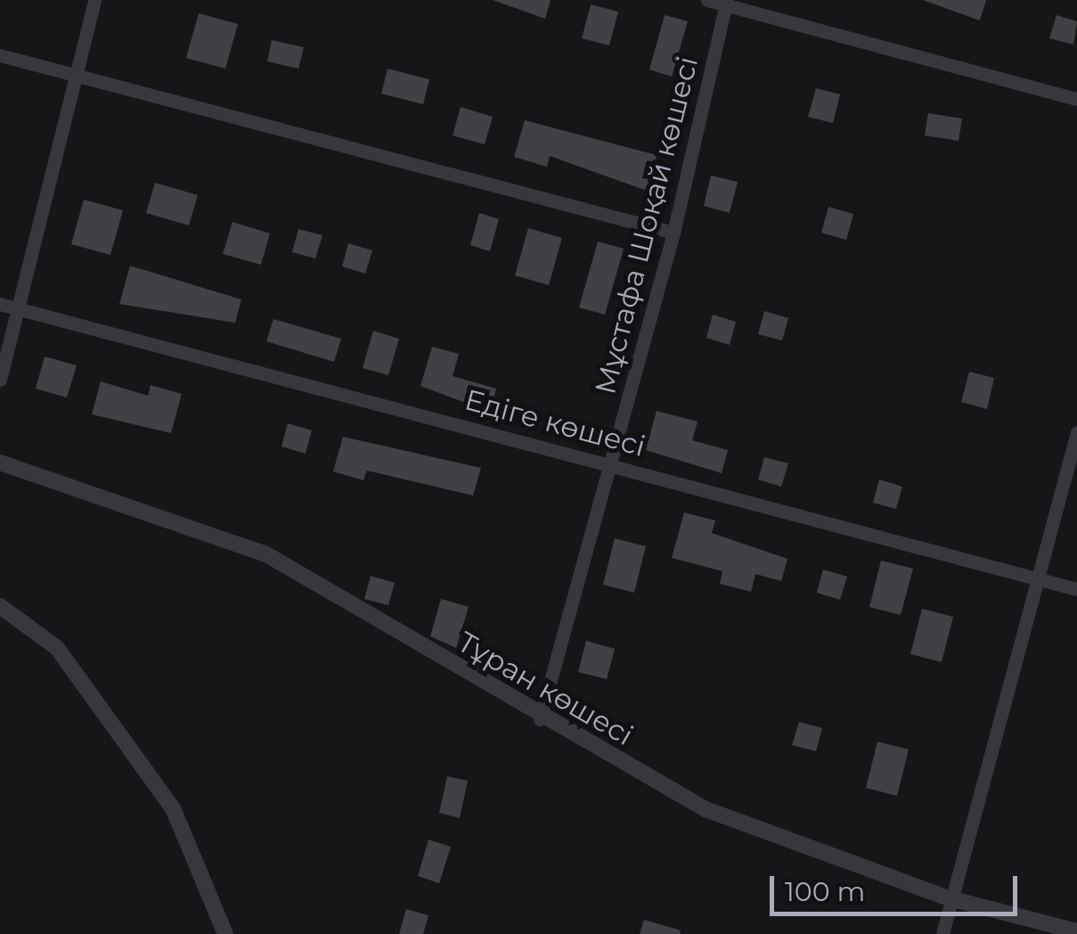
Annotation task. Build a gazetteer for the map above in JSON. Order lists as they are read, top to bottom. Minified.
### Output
{"streets":{"street":["Мұстафа Шоқай көшесі","Едіге көшесі","Тұран көшесі"]},"crossings":[["Мұстафа Шоқай көшесі","Едіге көшесі"],["Мұстафа Шоқай көшесі","Тұран көшесі"]],"scale_bar":"100 m"}
